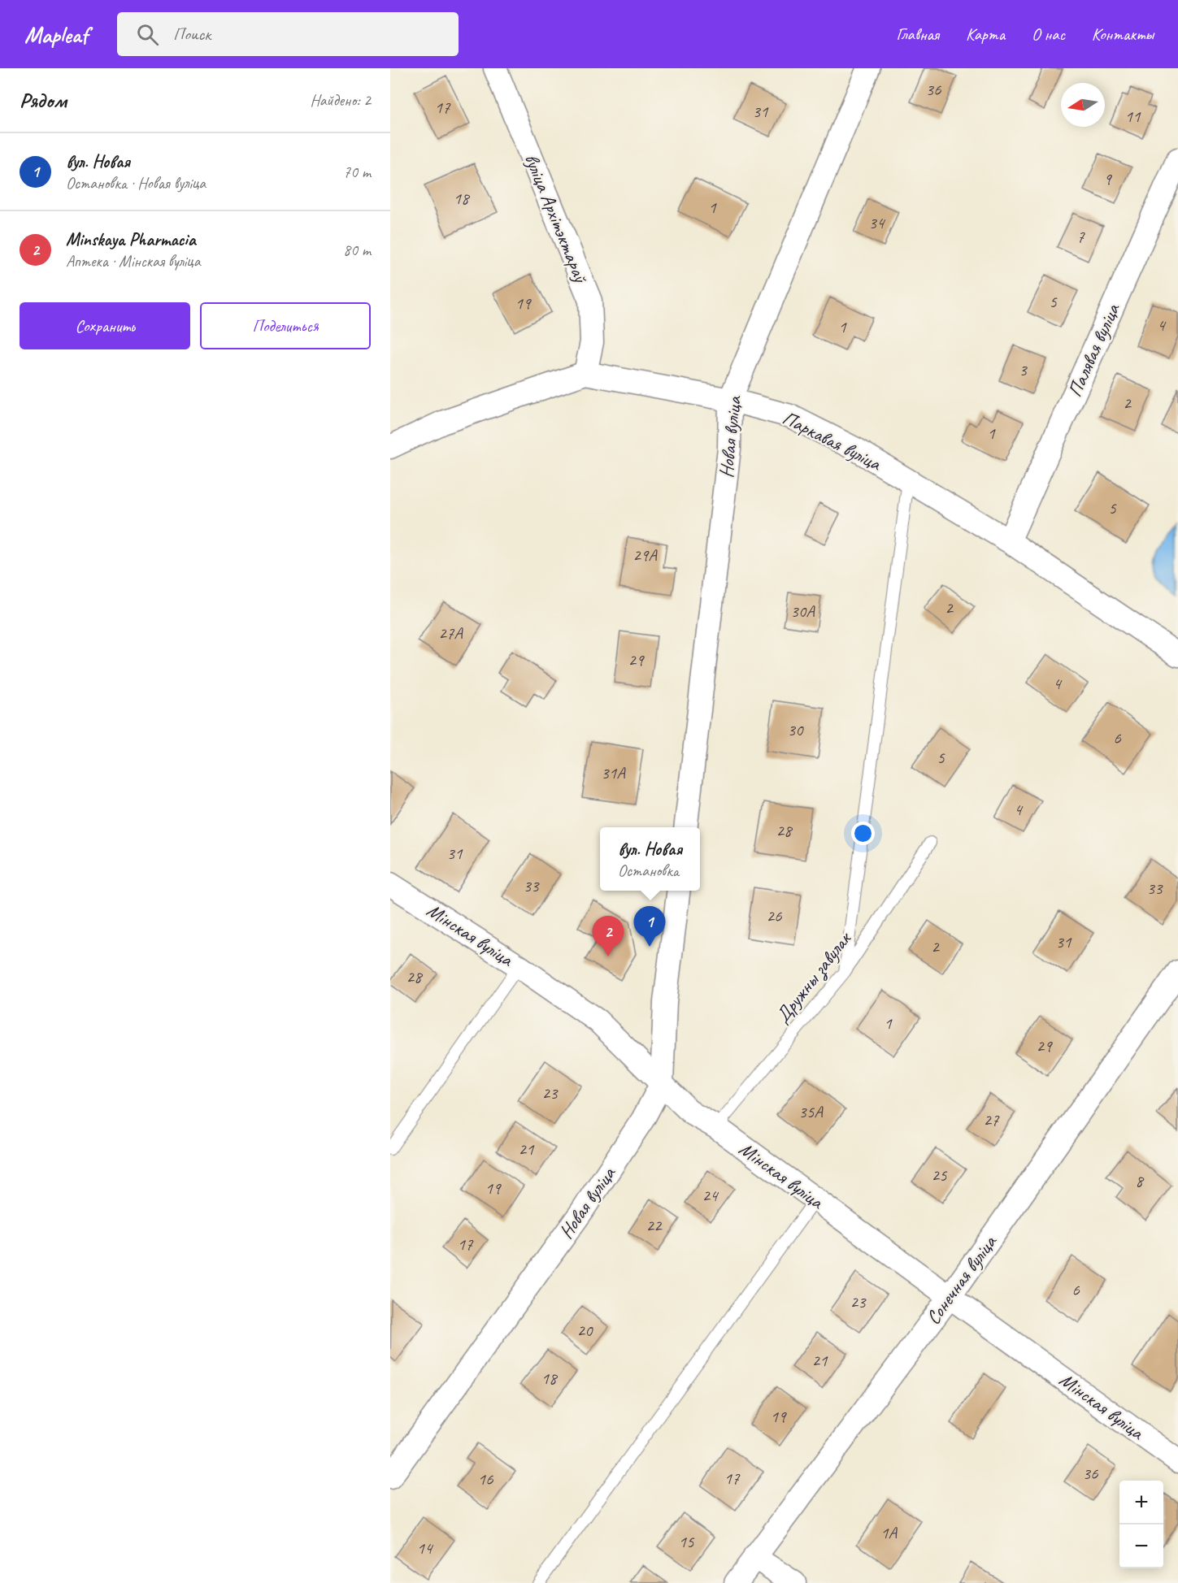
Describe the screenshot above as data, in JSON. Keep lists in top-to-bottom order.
{
  "streets": {
    "street": [
      "вуліца Архітэктараў",
      "Палявая вуліца",
      "Новая вуліца",
      "Паркавая вуліца",
      "Мінская вуліца",
      "Сонечная вуліца"
    ],
    "lane": ["Дружны завулак"]
  },
  "crossings": [
    ["вуліца Архітэктараў", "Паркавая вуліца"],
    ["Палявая вуліца", "Паркавая вуліца"],
    ["Новая вуліца", "Паркавая вуліца"],
    ["Новая вуліца", "Мінская вуліца"],
    ["Мінская вуліца", "Дружны завулак"],
    ["Мінская вуліца", "Сонечная вуліца"]
  ],
  "house_numbers": [
    "36",
    "17",
    "31",
    "11",
    "9",
    "18",
    "1",
    "34",
    "7",
    "5",
    "19",
    "4",
    "1",
    "3",
    "2",
    "1",
    "5",
    "29А",
    "2",
    "30А",
    "27А",
    "29",
    "4",
    "30",
    "6",
    "5",
    "31А",
    "4",
    "28",
    "31",
    "33",
    "33",
    "26",
    "31",
    "2",
    "28",
    "1",
    "29",
    "23",
    "35А",
    "27",
    "21",
    "25",
    "8",
    "19",
    "24",
    "22",
    "17",
    "6",
    "23",
    "20",
    "21",
    "18",
    "19",
    "36",
    "17",
    "16",
    "1А",
    "15",
    "14"
  ],
  "north": "left",
  "page": {
    "header": "Mapleaf",
    "search": "Поиск",
    "nav": [
      "Главная",
      "Карта",
      "О нас",
      "Контакты"
    ],
    "heading": ["Рядом", "Найдено: 2"],
    "list": [
      {
        "mark": "1",
        "name": "вул. Новая",
        "note": "Остановка · Новая вуліца",
        "value": "70 m"
      },
      {
        "mark": "2",
        "name": "Minskaya Pharmacia",
        "note": "Аптека · Мінская вуліца",
        "value": "80 m"
      }
    ],
    "buttons": ["Сохранить", "Поделиться"],
    "popup": ["вул. Новая", "Остановка"],
    "pins": ["1", "2"],
    "map_buttons": ["+", "−"]
  }
}
